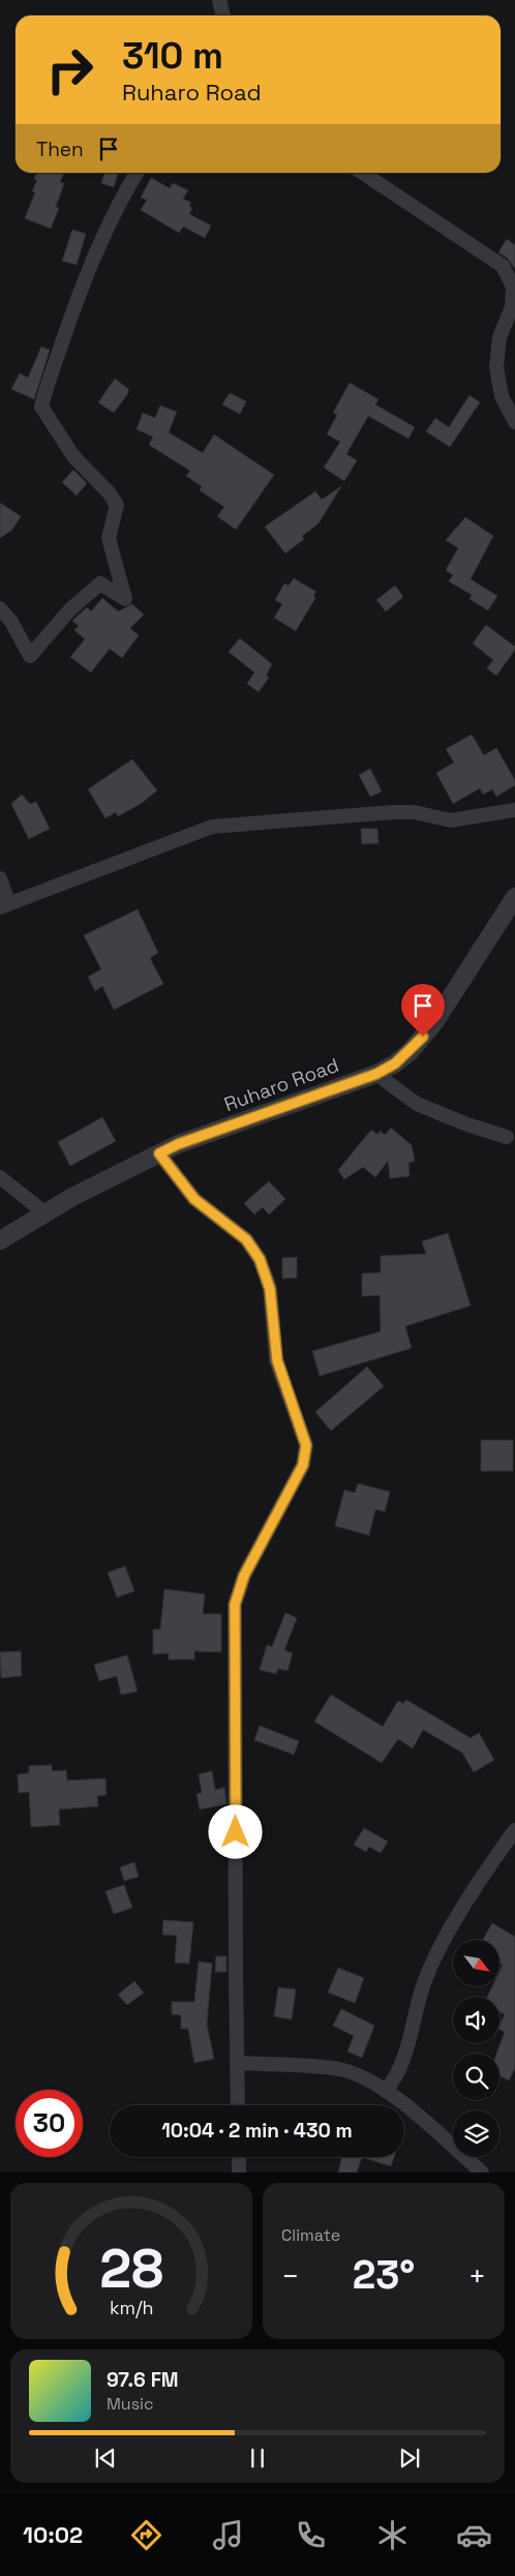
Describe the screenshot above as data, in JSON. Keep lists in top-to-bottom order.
{
  "streets": {
    "street": ["Ruharo Road"]
  },
  "north": "bottom right",
  "page": {
    "turn": ["310 m", "Ruharo Road"],
    "then": "Then",
    "limit": "30",
    "trip": "10:04 · 2 min · 430 m",
    "tile": "Climate",
    "heat": ["−", "23°", "+"],
    "song": ["97.6 FM", "Music"],
    "tabs": "10:02",
    "gauge": ["28", "km/h"]
  }
}
